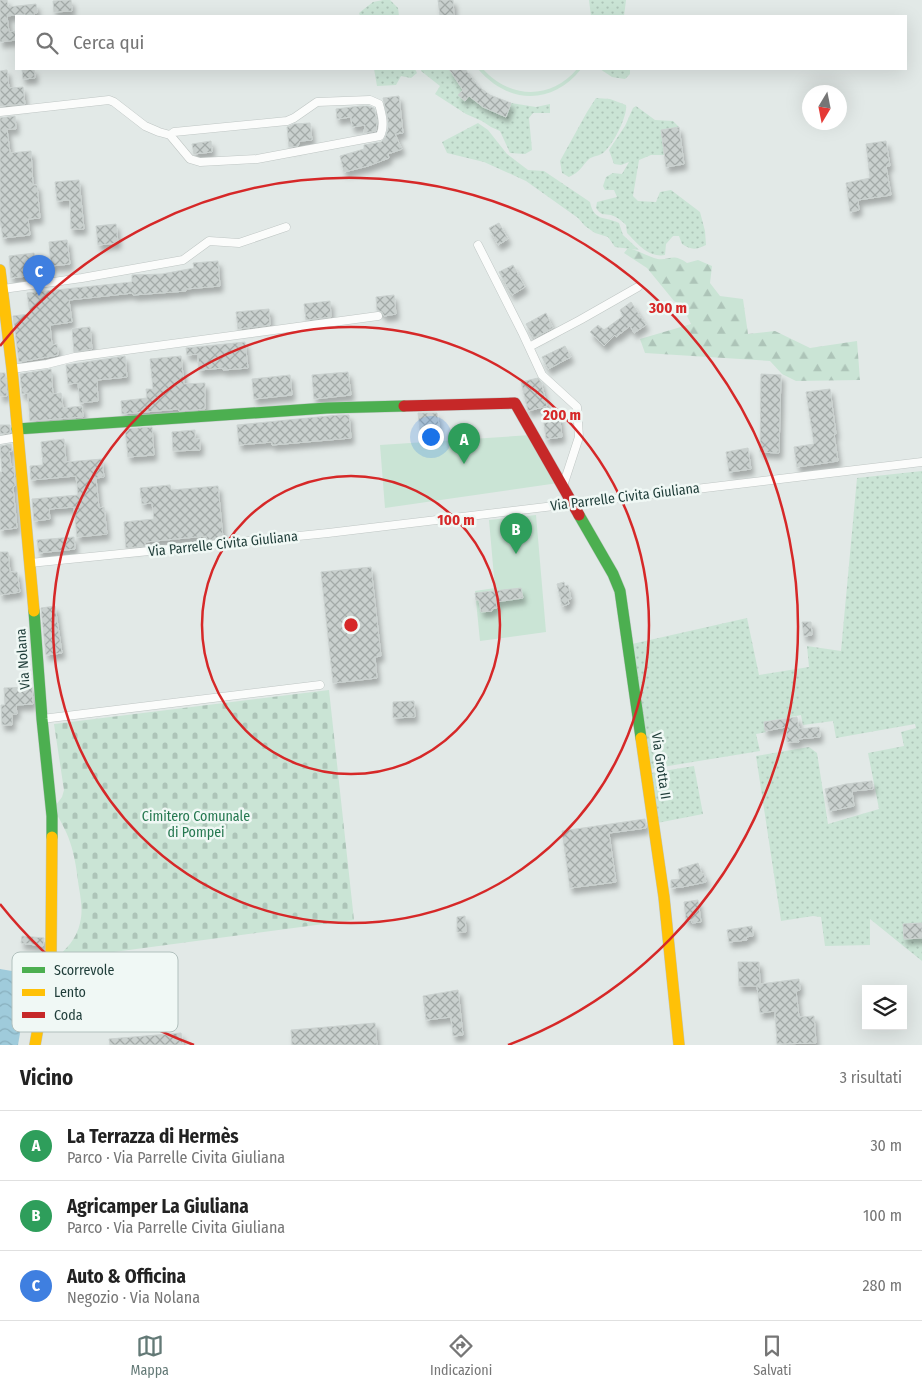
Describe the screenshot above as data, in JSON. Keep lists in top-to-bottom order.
{
  "streets": {
    "street": ["Via Parrelle Civita Giuliana", "Via Nolana", "Via Grotta II"]
  },
  "crossings": [
    ["Via Parrelle Civita Giuliana", "Via Nolana"],
    ["Via Parrelle Civita Giuliana", "Via Grotta II"],
    ["Via Nolana", "Via Grotta II"]
  ],
  "parks": ["Cimitero Comunale di Pompei"],
  "legend": ["Scorrevole", "Lento", "Coda"],
  "north": "bottom",
  "page": {
    "search": "Cerca qui",
    "pins": ["C", "A", "B"],
    "heading": ["Vicino", "3 risultati"],
    "list": [
      {
        "mark": "A",
        "name": "La Terrazza di Hermès",
        "note": "Parco · Via Parrelle Civita Giuliana",
        "value": "30 m"
      },
      {
        "mark": "B",
        "name": "Agricamper La Giuliana",
        "note": "Parco · Via Parrelle Civita Giuliana",
        "value": "100 m"
      },
      {
        "mark": "C",
        "name": "Auto & Officina",
        "note": "Negozio · Via Nolana",
        "value": "280 m"
      }
    ],
    "nav": ["Mappa", "Indicazioni", "Salvati"]
  },
  "rings": ["300 m", "200 m", "100 m"]
}
